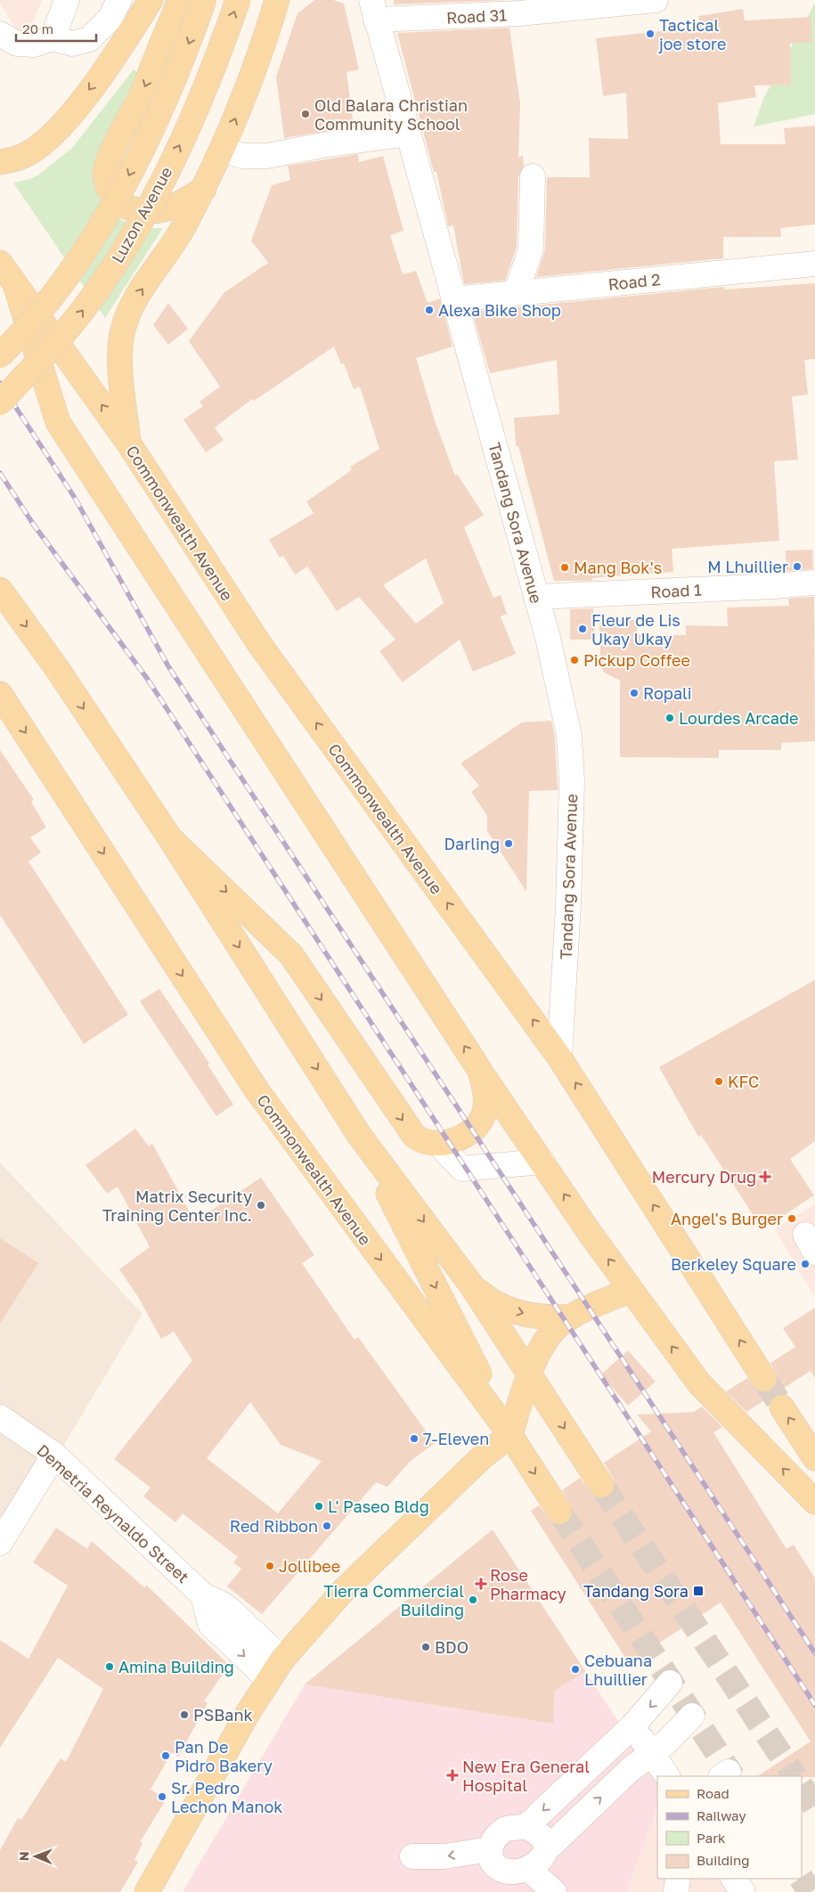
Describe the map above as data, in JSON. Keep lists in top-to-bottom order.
{
  "streets": {
    "main road": ["Luzon Avenue", "Commonwealth Avenue"],
    "street": [
      "Road 31",
      "Road 2",
      "Tandang Sora Avenue",
      "Road 1",
      "Demetria Reynaldo Street"
    ]
  },
  "crossings": [
    ["Road 31", "Tandang Sora Avenue"],
    ["Road 2", "Tandang Sora Avenue"],
    ["Commonwealth Avenue", "Tandang Sora Avenue"],
    ["Tandang Sora Avenue", "Road 1"]
  ],
  "places": {
    "other": [
      "Tactical joe store",
      "Old Balara Christian Community School",
      "Alexa Bike Shop",
      "M Lhuillier",
      "Mang Bok's",
      "Fleur de Lis Ukay Ukay",
      "Pickup Coffee",
      "Ropali",
      "Lourdes Arcade",
      "Darling",
      "KFC",
      "Matrix Security Training Center Inc.",
      "Angel's Burger",
      "Berkeley Square",
      "7-Eleven",
      "L' Paseo Bldg",
      "Red Ribbon",
      "Jollibee",
      "Tierra Commercial Building",
      "BDO",
      "Amina Building",
      "Cebuana Lhuillier",
      "PSBank",
      "Pan De Pidro Bakery",
      "Sr. Pedro Lechon Manok"
    ],
    "health": ["Mercury Drug", "Rose Pharmacy", "New Era General Hospital"],
    "transit": ["Tandang Sora"]
  },
  "legend": [
    "Road",
    "Railway",
    "Park",
    "Building"
  ],
  "scale_bar": "20 m",
  "north": "left"
}
